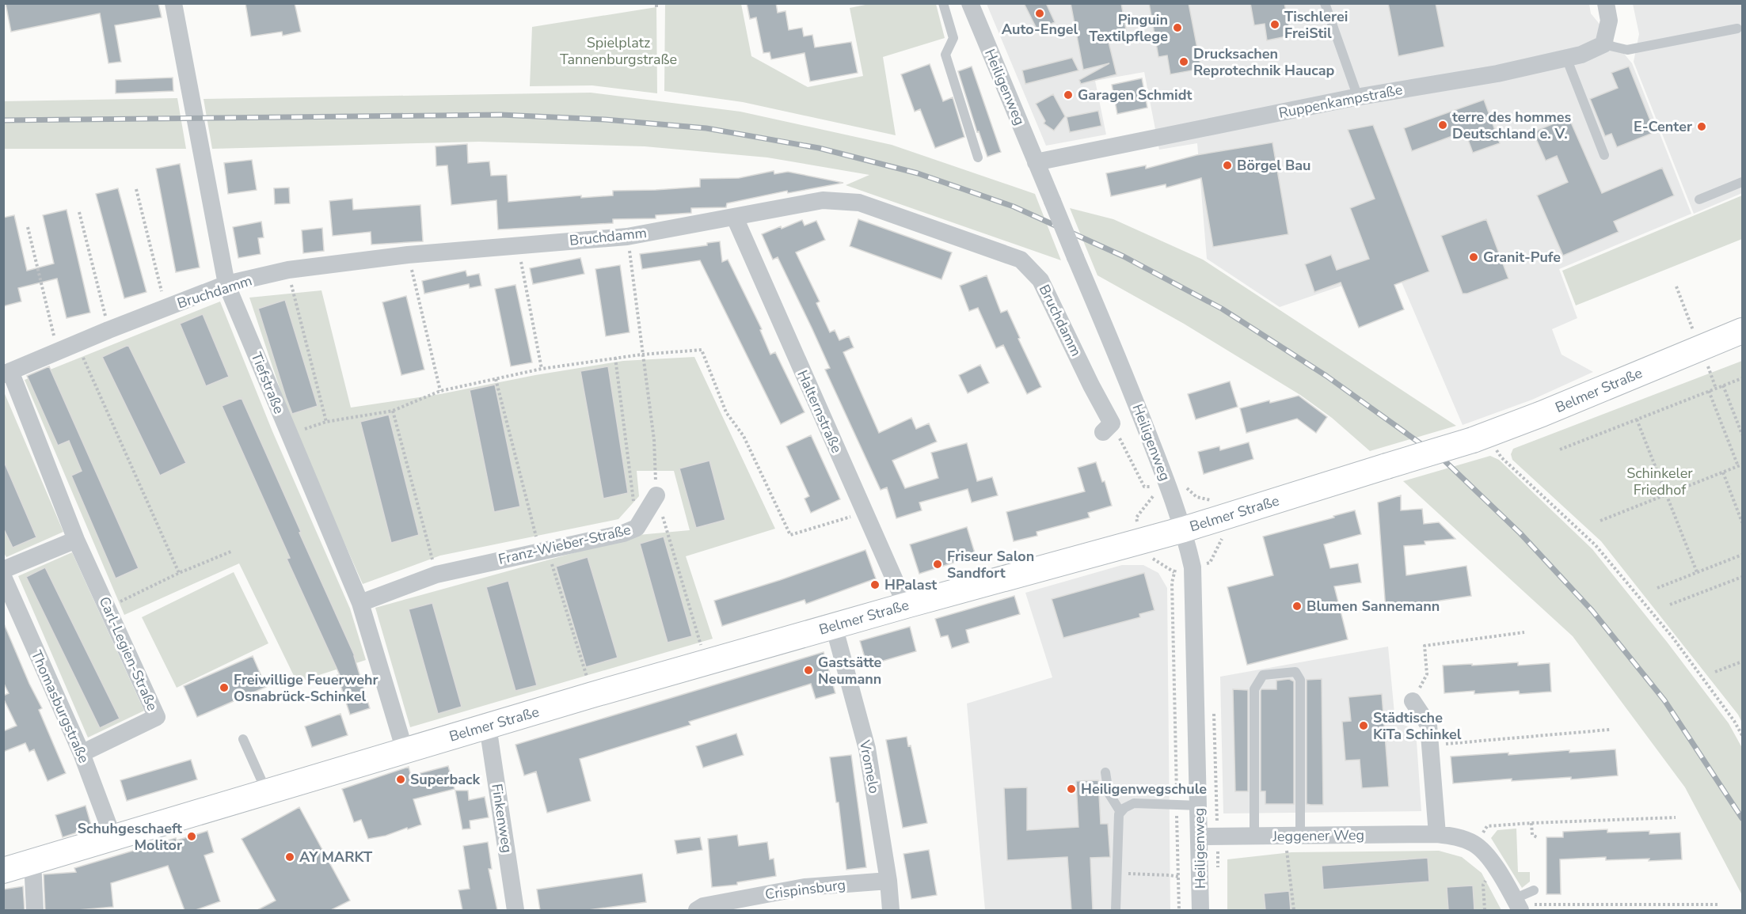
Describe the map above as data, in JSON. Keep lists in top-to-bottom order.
{
  "streets": {
    "street": [
      "Heiligenweg",
      "Ruppenkampstraße",
      "Bruchdamm",
      "Tiefstraße",
      "Belmer Straße",
      "Halternstraße",
      "Franz-Wieber-Straße",
      "Carl-Legien-Straße",
      "Thomasburgstraße",
      "Vromelo",
      "Finkenweg",
      "Jeggener Weg",
      "Crispinsburg"
    ]
  },
  "crossings": [
    ["Heiligenweg", "Ruppenkampstraße"],
    ["Heiligenweg", "Belmer Straße"],
    ["Heiligenweg", "Jeggener Weg"],
    ["Bruchdamm", "Tiefstraße"],
    ["Bruchdamm", "Halternstraße"],
    ["Bruchdamm", "Carl-Legien-Straße"],
    ["Tiefstraße", "Belmer Straße"],
    ["Tiefstraße", "Franz-Wieber-Straße"],
    ["Belmer Straße", "Halternstraße"],
    ["Belmer Straße", "Thomasburgstraße"],
    ["Belmer Straße", "Vromelo"],
    ["Belmer Straße", "Finkenweg"],
    ["Carl-Legien-Straße", "Thomasburgstraße"],
    ["Vromelo", "Crispinsburg"]
  ],
  "parks": ["Spielplatz Tannenburgstraße", "Schinkeler Friedhof"],
  "places": [
    "Auto-Engel",
    "Tischlerei FreiStil",
    "Pinguin Textilpflege",
    "Drucksachen Reprotechnik Haucap",
    "Garagen Schmidt",
    "terre des hommes Deutschland e. V.",
    "E-Center",
    "Börgel Bau",
    "Granit-Pufe",
    "Friseur Salon Sandfort",
    "HPalast",
    "Blumen Sannemann",
    "Gastsätte Neumann",
    "Freiwillige Feuerwehr Osnabrück-Schinkel",
    "Städtische KiTa Schinkel",
    "Superback",
    "Heiligenwegschule",
    "Schuhgeschaeft Molitor",
    "AY MARKT"
  ]
}
